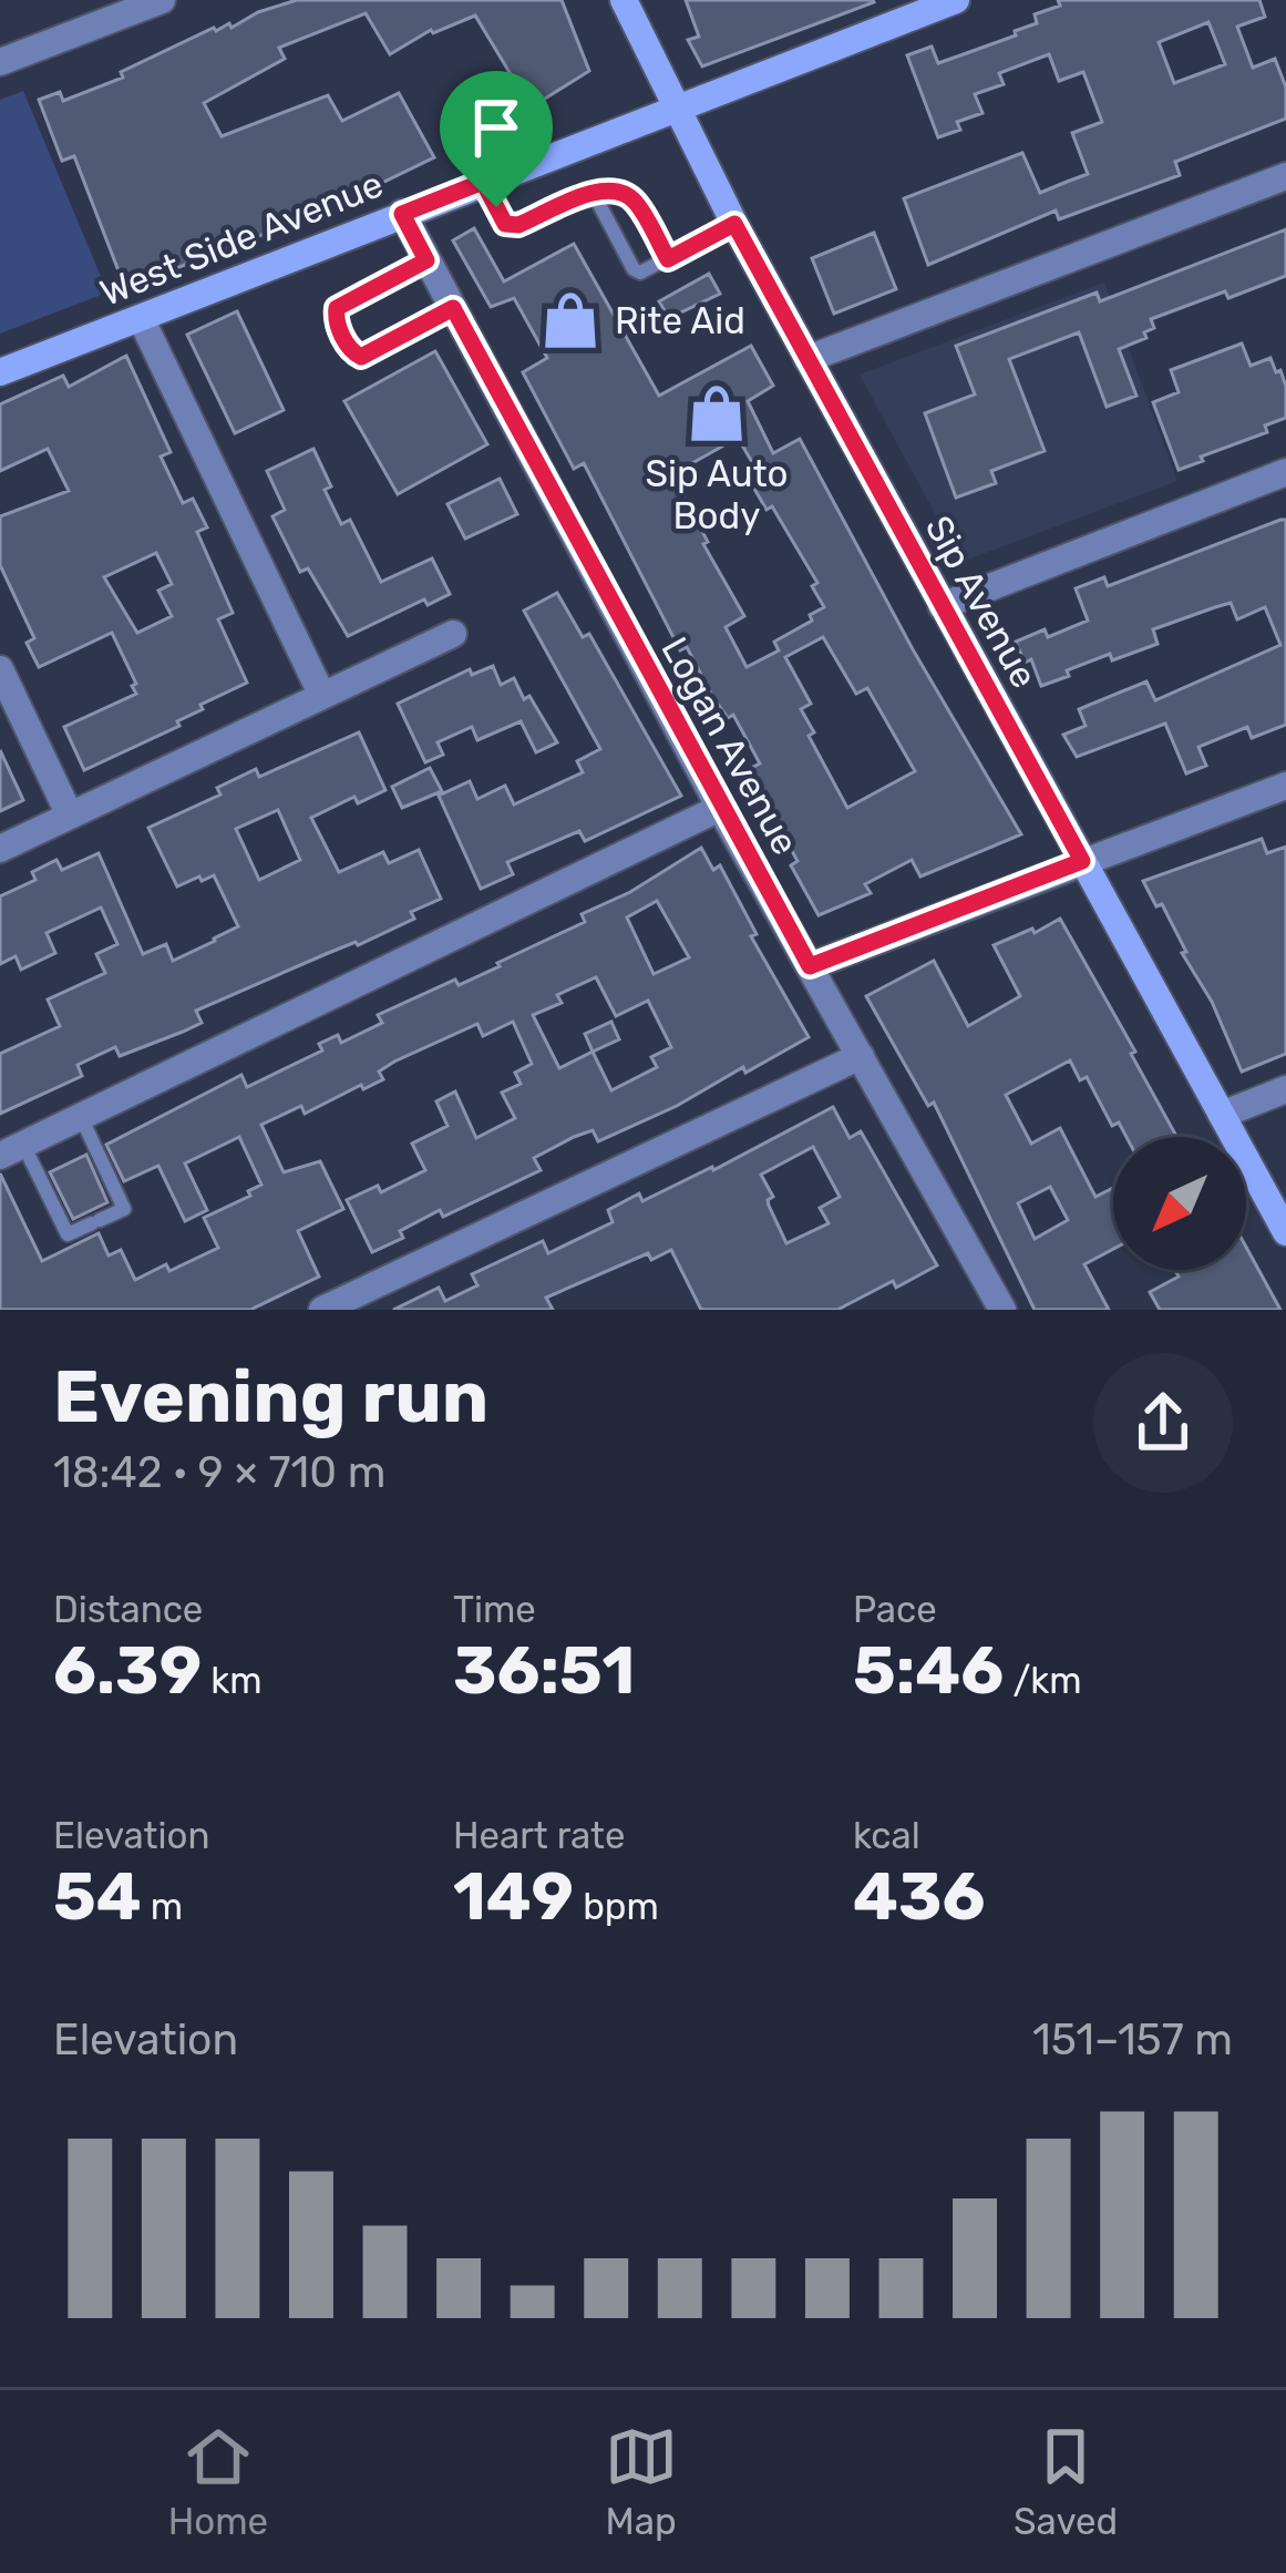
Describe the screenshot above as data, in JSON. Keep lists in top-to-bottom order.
{
  "streets": {
    "street": ["West Side Avenue", "Sip Avenue", "Logan Avenue"]
  },
  "crossings": [
    ["West Side Avenue", "Sip Avenue"],
    ["West Side Avenue", "Logan Avenue"]
  ],
  "places": {
    "shop": ["Rite Aid", "Sip Auto Body"]
  },
  "north": "bottom left",
  "page": {
    "heading": ["Evening run", "18:42 · 9 × 710 m"],
    "stats": [
      ["Distance", "6.39 km"],
      ["Time", "36:51"],
      ["Pace", "5:46 /km"],
      ["Elevation", "54 m"],
      ["Heart rate", "149 bpm"],
      ["kcal", "436"]
    ],
    "chart": ["Elevation", "151–157 m"],
    "tabs": ["Home", "Map", "Saved"]
  }
}
